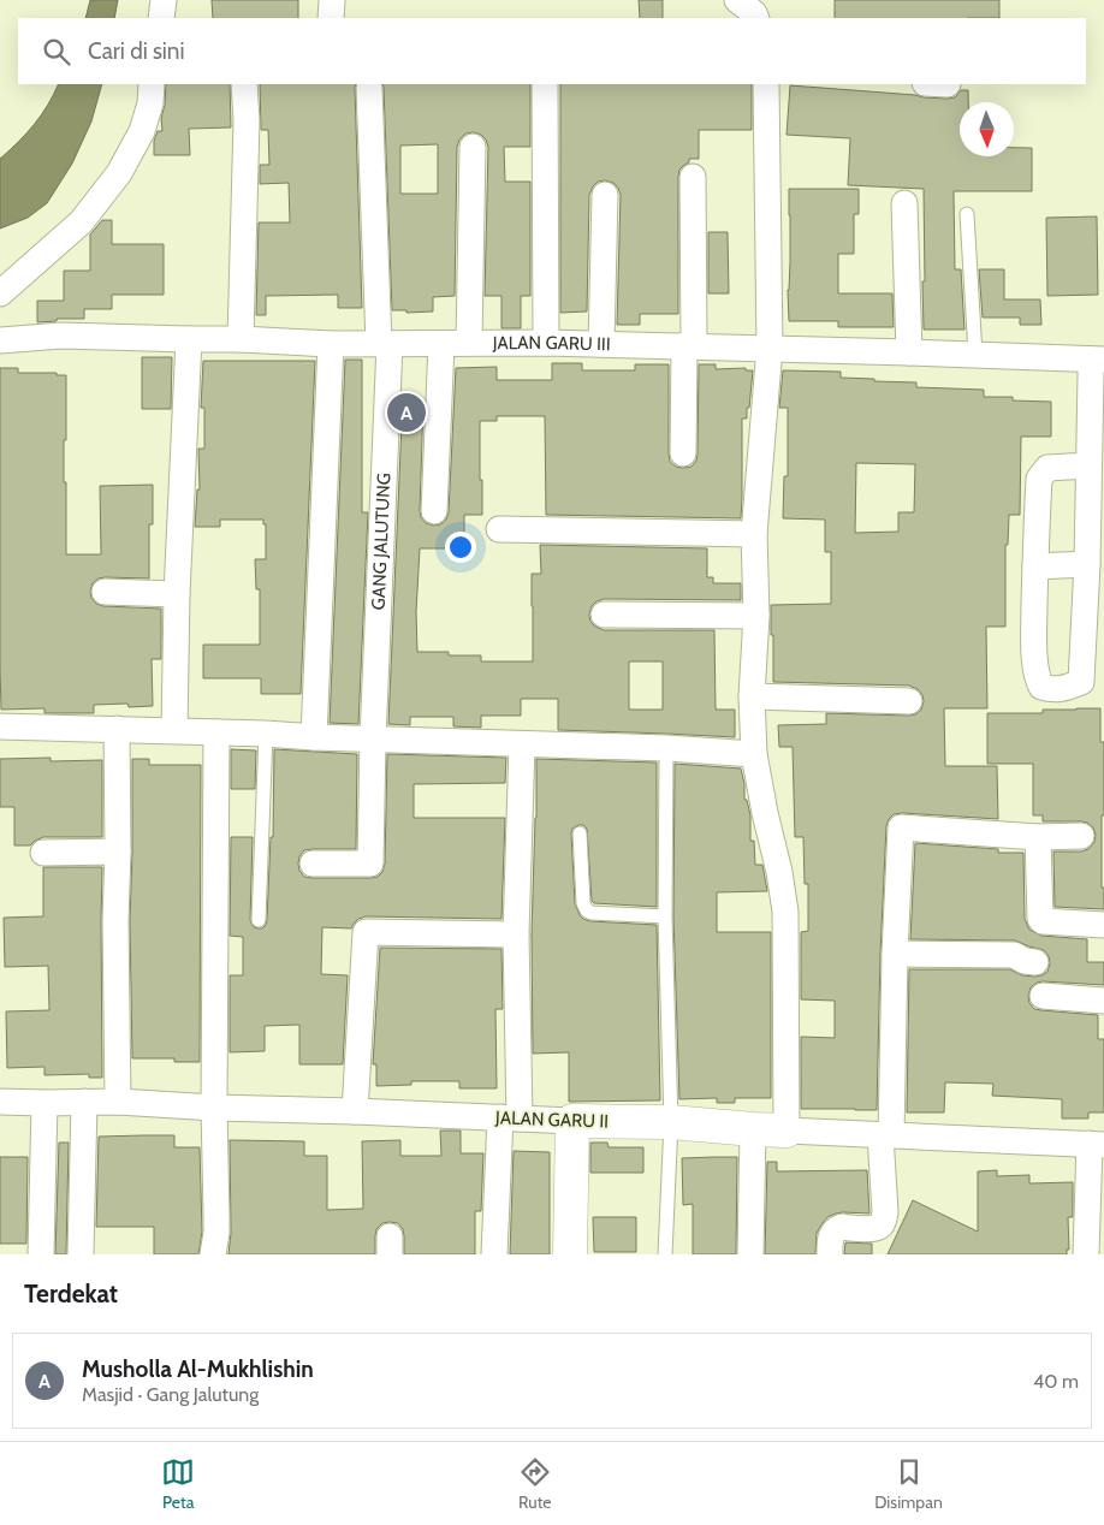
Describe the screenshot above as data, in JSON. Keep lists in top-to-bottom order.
{
  "streets": {
    "street": ["JALAN GARU III", "GANG JALUTUNG", "JALAN GARU II"]
  },
  "crossings": [
    ["JALAN GARU III", "GANG JALUTUNG"]
  ],
  "north": "bottom",
  "page": {
    "search": "Cari di sini",
    "pins": "A",
    "heading": "Terdekat",
    "list": [
      {
        "mark": "A",
        "name": "Musholla Al-Mukhlishin",
        "note": "Masjid · Gang Jalutung",
        "value": "40 m"
      }
    ],
    "nav": ["Peta", "Rute", "Disimpan"]
  }
}
